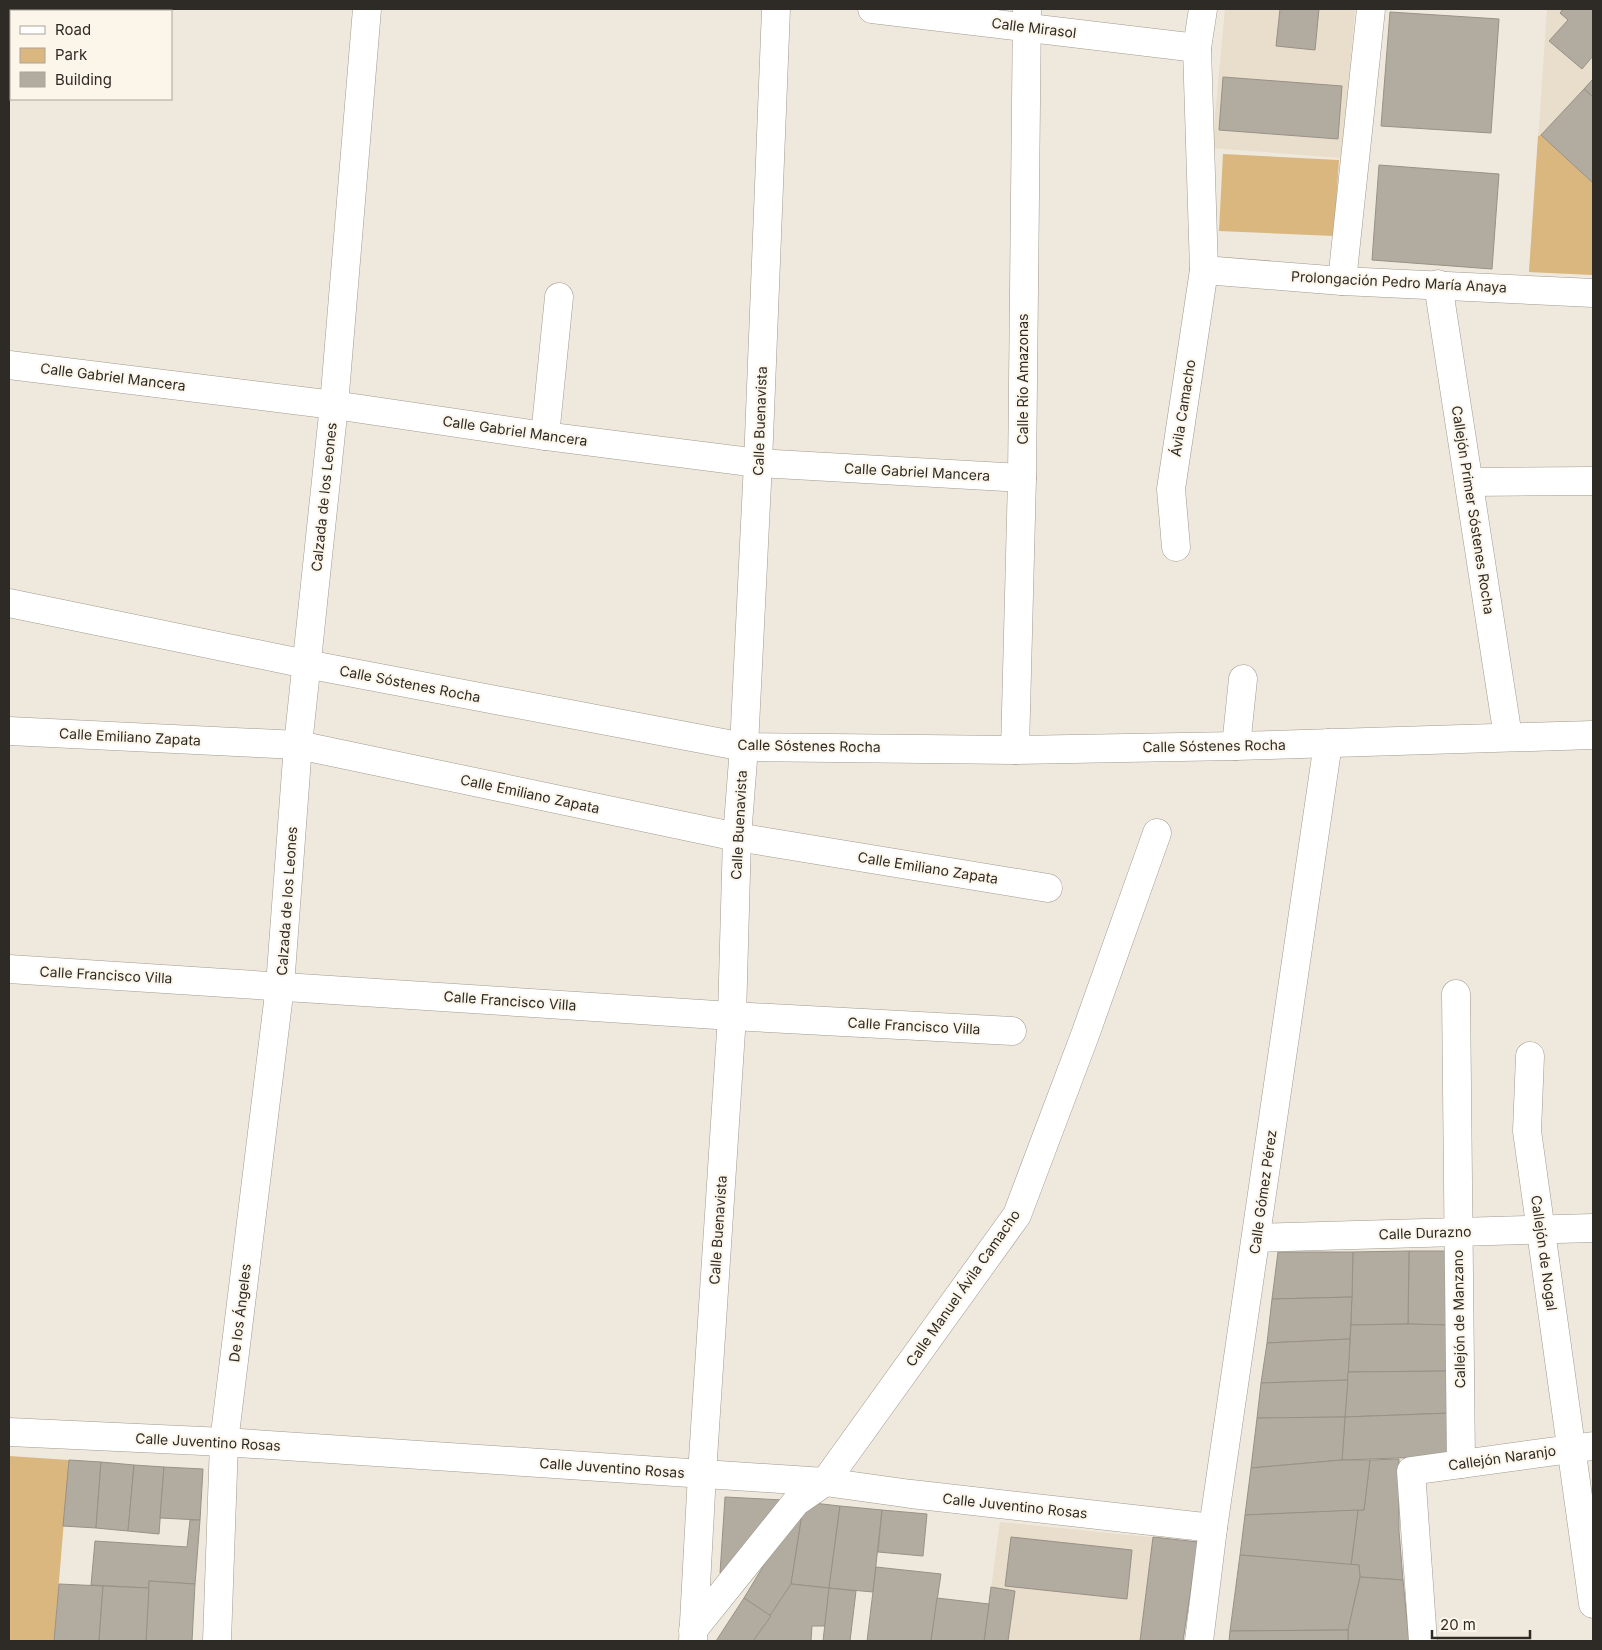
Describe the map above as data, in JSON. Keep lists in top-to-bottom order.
{
  "streets": {
    "street": [
      "Calle Mirasol",
      "Prolongación Pedro María Anaya",
      "Calle Gabriel Mancera",
      "Calle Río Amazonas",
      "Ávila Camacho",
      "Calle Buenavista",
      "Calzada de los Leones",
      "Callejón Primer Sóstenes Rocha",
      "Calle Sóstenes Rocha",
      "Calle Emiliano Zapata",
      "Calle Francisco Villa",
      "Calle Gómez Pérez",
      "Calle Durazno",
      "Callejón de Nogal",
      "Calle Manuel Ávila Camacho",
      "De los Ángeles",
      "Callejón de Manzano",
      "Calle Juventino Rosas",
      "Callejón Naranjo"
    ]
  },
  "crossings": [
    ["Calle Mirasol", "Calle Río Amazonas"],
    ["Calle Mirasol", "Ávila Camacho"],
    ["Prolongación Pedro María Anaya", "Ávila Camacho"],
    ["Prolongación Pedro María Anaya", "Callejón Primer Sóstenes Rocha"],
    ["Calle Gabriel Mancera", "Calle Río Amazonas"],
    ["Calle Gabriel Mancera", "Calle Buenavista"],
    ["Calle Gabriel Mancera", "Calzada de los Leones"],
    ["Calle Río Amazonas", "Calle Sóstenes Rocha"],
    ["Calle Buenavista", "Calle Sóstenes Rocha"],
    ["Calle Buenavista", "Calle Emiliano Zapata"],
    ["Calle Buenavista", "Calle Francisco Villa"],
    ["Calle Buenavista", "Calle Manuel Ávila Camacho"],
    ["Calle Buenavista", "Calle Juventino Rosas"],
    ["Calzada de los Leones", "Calle Sóstenes Rocha"],
    ["Calzada de los Leones", "Calle Emiliano Zapata"],
    ["Calzada de los Leones", "Calle Francisco Villa"],
    ["Calzada de los Leones", "De los Ángeles"],
    ["Callejón Primer Sóstenes Rocha", "Calle Sóstenes Rocha"],
    ["Calle Sóstenes Rocha", "Calle Gómez Pérez"],
    ["Calle Francisco Villa", "De los Ángeles"],
    ["Calle Gómez Pérez", "Calle Durazno"],
    ["Calle Gómez Pérez", "Calle Juventino Rosas"],
    ["Calle Durazno", "Callejón de Nogal"],
    ["Calle Durazno", "Callejón de Manzano"],
    ["Callejón de Nogal", "Callejón Naranjo"],
    ["Calle Manuel Ávila Camacho", "Calle Juventino Rosas"],
    ["De los Ángeles", "Calle Juventino Rosas"],
    ["Callejón de Manzano", "Callejón Naranjo"]
  ],
  "legend": ["Road", "Park", "Building"],
  "scale_bar": "20 m"
}
